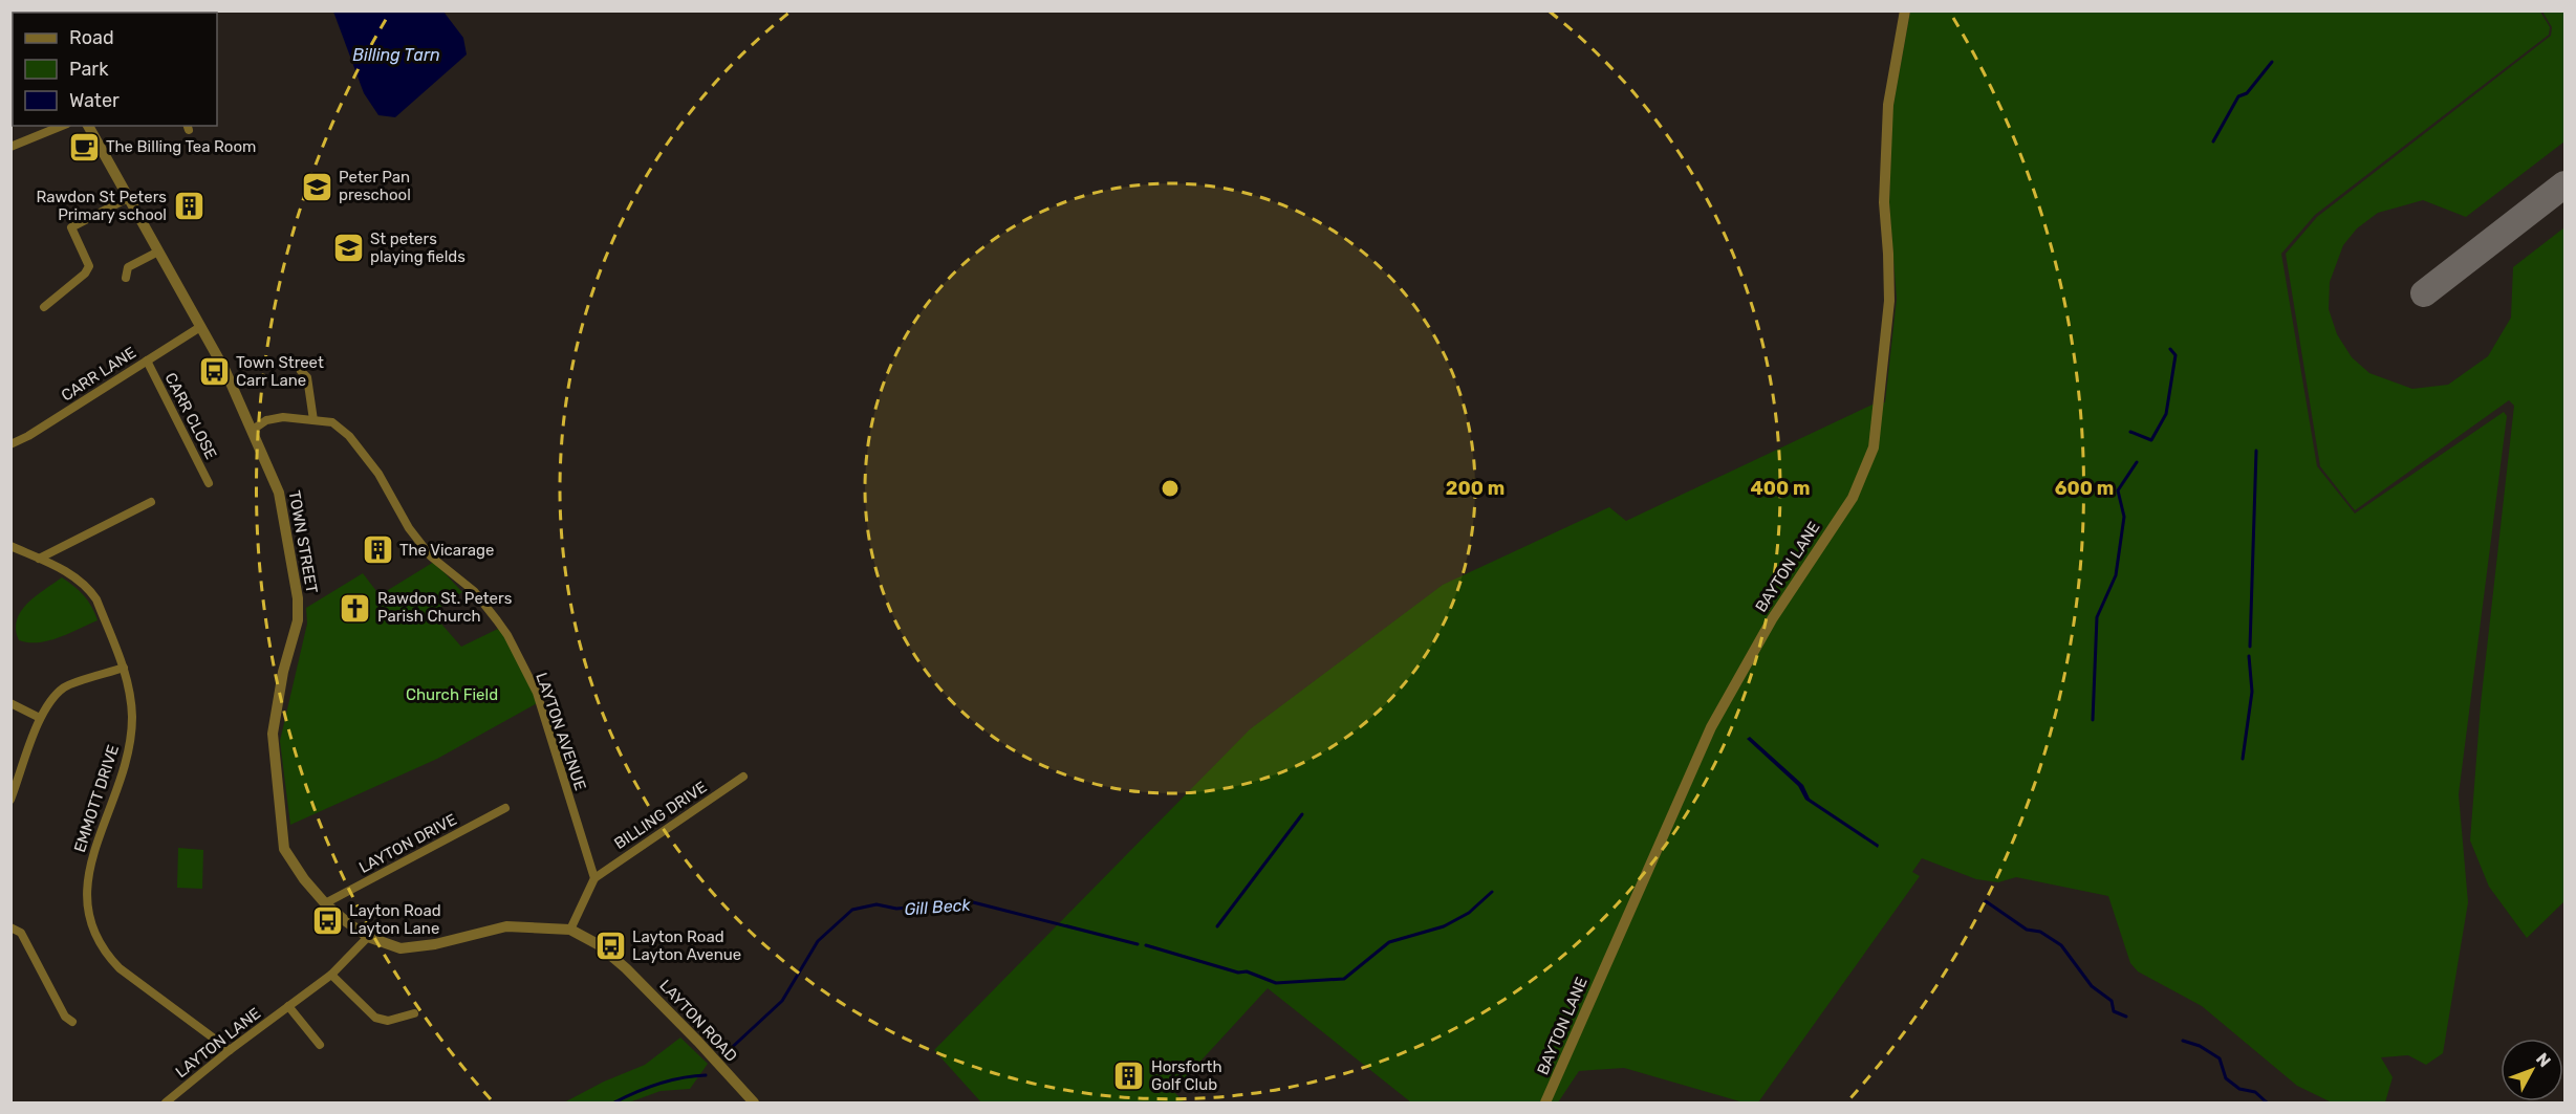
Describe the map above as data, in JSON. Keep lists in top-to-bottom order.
{
  "streets": {
    "street": [
      "CARR LANE",
      "CARR CLOSE",
      "TOWN STREET",
      "BAYTON LANE",
      "LAYTON AVENUE",
      "EMMOTT DRIVE",
      "BILLING DRIVE",
      "LAYTON DRIVE",
      "LAYTON ROAD",
      "LAYTON LANE"
    ]
  },
  "crossings": [
    ["CARR LANE", "CARR CLOSE"],
    ["CARR LANE", "TOWN STREET"],
    ["TOWN STREET", "LAYTON AVENUE"],
    ["TOWN STREET", "LAYTON DRIVE"],
    ["TOWN STREET", "LAYTON ROAD"],
    ["TOWN STREET", "LAYTON LANE"],
    ["LAYTON AVENUE", "BILLING DRIVE"],
    ["EMMOTT DRIVE", "LAYTON LANE"],
    ["LAYTON ROAD", "LAYTON LANE"]
  ],
  "water": ["Billing Tarn", "Gill Beck"],
  "parks": ["Church Field"],
  "places": {
    "cafe": ["The Billing Tea Room"],
    "school or university": ["Peter Pan preschool", "St peters playing fields"],
    "building": ["Rawdon St Peters Primary school", "The Vicarage", "Horsforth Golf Club"],
    "bus stop": ["Town Street Carr Lane", "Layton Road Layton Lane", "Layton Road Layton Avenue"],
    "church": ["Rawdon St. Peters Parish Church"]
  },
  "legend": ["Road", "Park", "Water"],
  "north": "top right",
  "rings": ["200 m", "400 m", "600 m"]
}
